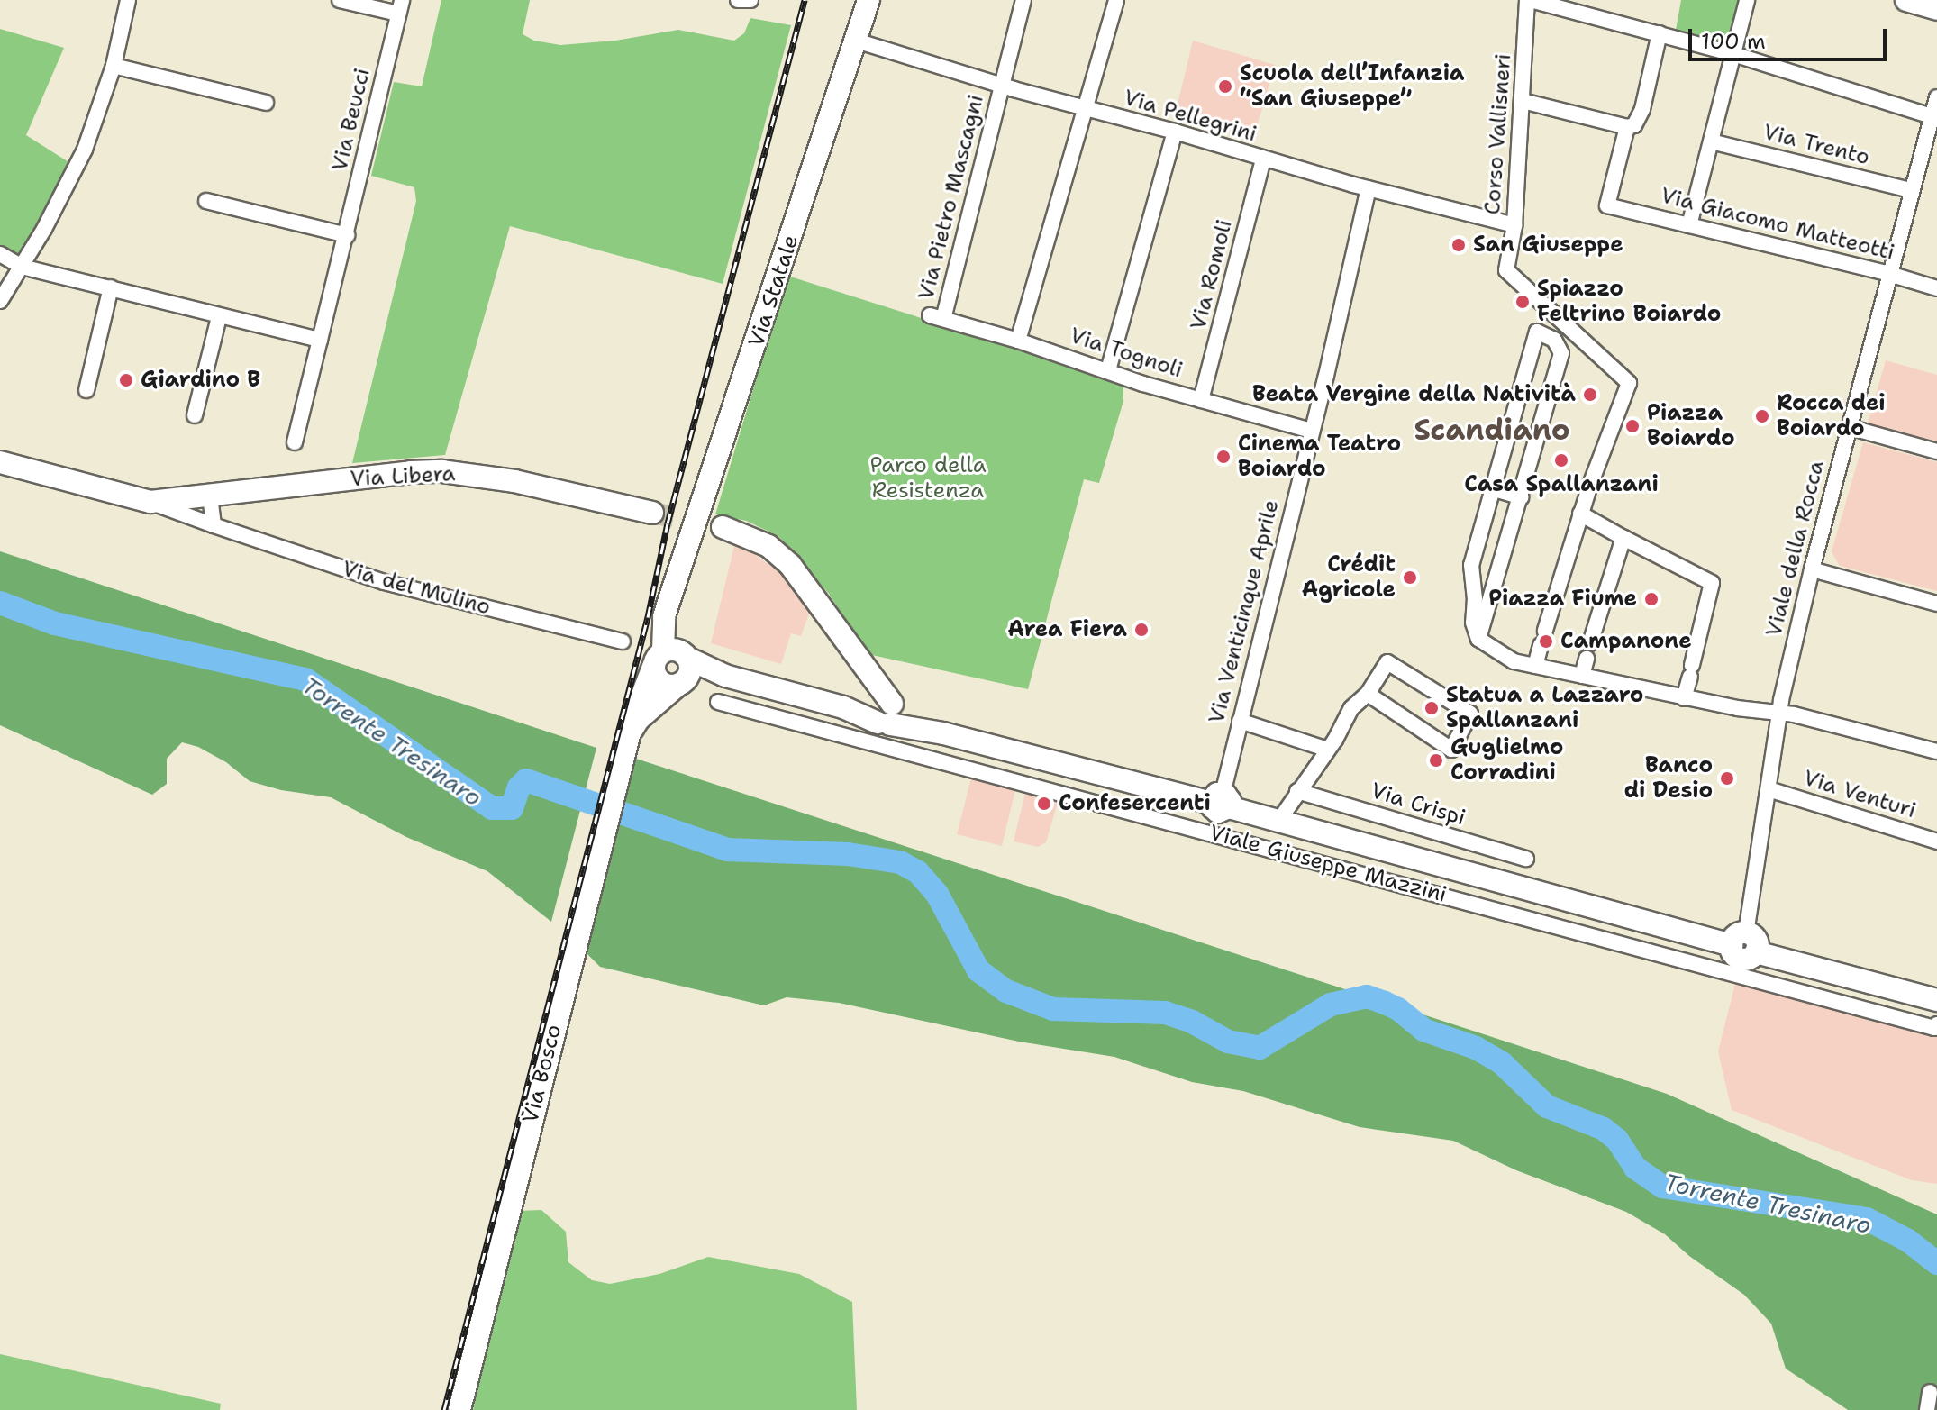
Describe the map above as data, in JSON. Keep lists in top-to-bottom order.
{
  "streets": {
    "street": [
      "Via Pellegrini",
      "Via Beucci",
      "Corso Vallisneri",
      "Via Trento",
      "Via Pietro Mascagni",
      "Via Giacomo Matteotti",
      "Via Romoli",
      "Via Statale",
      "Via Tognoli",
      "Via Libera",
      "Viale della Rocca",
      "Via del Mulino",
      "Via Venticinque Aprile",
      "Via Venturi",
      "Via Crispi",
      "Viale Giuseppe Mazzini",
      "Via Bosco"
    ]
  },
  "crossings": [
    ["Via Pellegrini", "Corso Vallisneri"],
    ["Via Pellegrini", "Via Pietro Mascagni"],
    ["Via Pellegrini", "Via Romoli"],
    ["Via Pellegrini", "Via Statale"],
    ["Via Pellegrini", "Via Venticinque Aprile"],
    ["Via Trento", "Viale della Rocca"],
    ["Via Pietro Mascagni", "Via Tognoli"],
    ["Via Giacomo Matteotti", "Viale della Rocca"],
    ["Via Romoli", "Via Tognoli"],
    ["Via Statale", "Viale Giuseppe Mazzini"],
    ["Via Statale", "Via Bosco"],
    ["Via Tognoli", "Via Venticinque Aprile"],
    ["Via Libera", "Via del Mulino"],
    ["Viale della Rocca", "Via Venturi"],
    ["Viale della Rocca", "Viale Giuseppe Mazzini"],
    ["Via Venticinque Aprile", "Viale Giuseppe Mazzini"]
  ],
  "districts": ["Scandiano"],
  "water": ["Torrente Tresinaro"],
  "parks": ["Parco della Resistenza"],
  "places": [
    "Scuola dell’Infanzia “San Giuseppe”",
    "San Giuseppe",
    "Spiazzo Feltrino Boiardo",
    "Giardino B",
    "Beata Vergine della Natività",
    "Rocca dei Boiardo",
    "Piazza Boiardo",
    "Cinema Teatro Boiardo",
    "Casa Spallanzani",
    "Crédit Agricole",
    "Piazza Fiume",
    "Area Fiera",
    "Campanone",
    "Statua a Lazzaro Spallanzani",
    "Guglielmo Corradini",
    "Banco di Desio",
    "Confesercenti"
  ],
  "scale_bar": "100 m"
}
